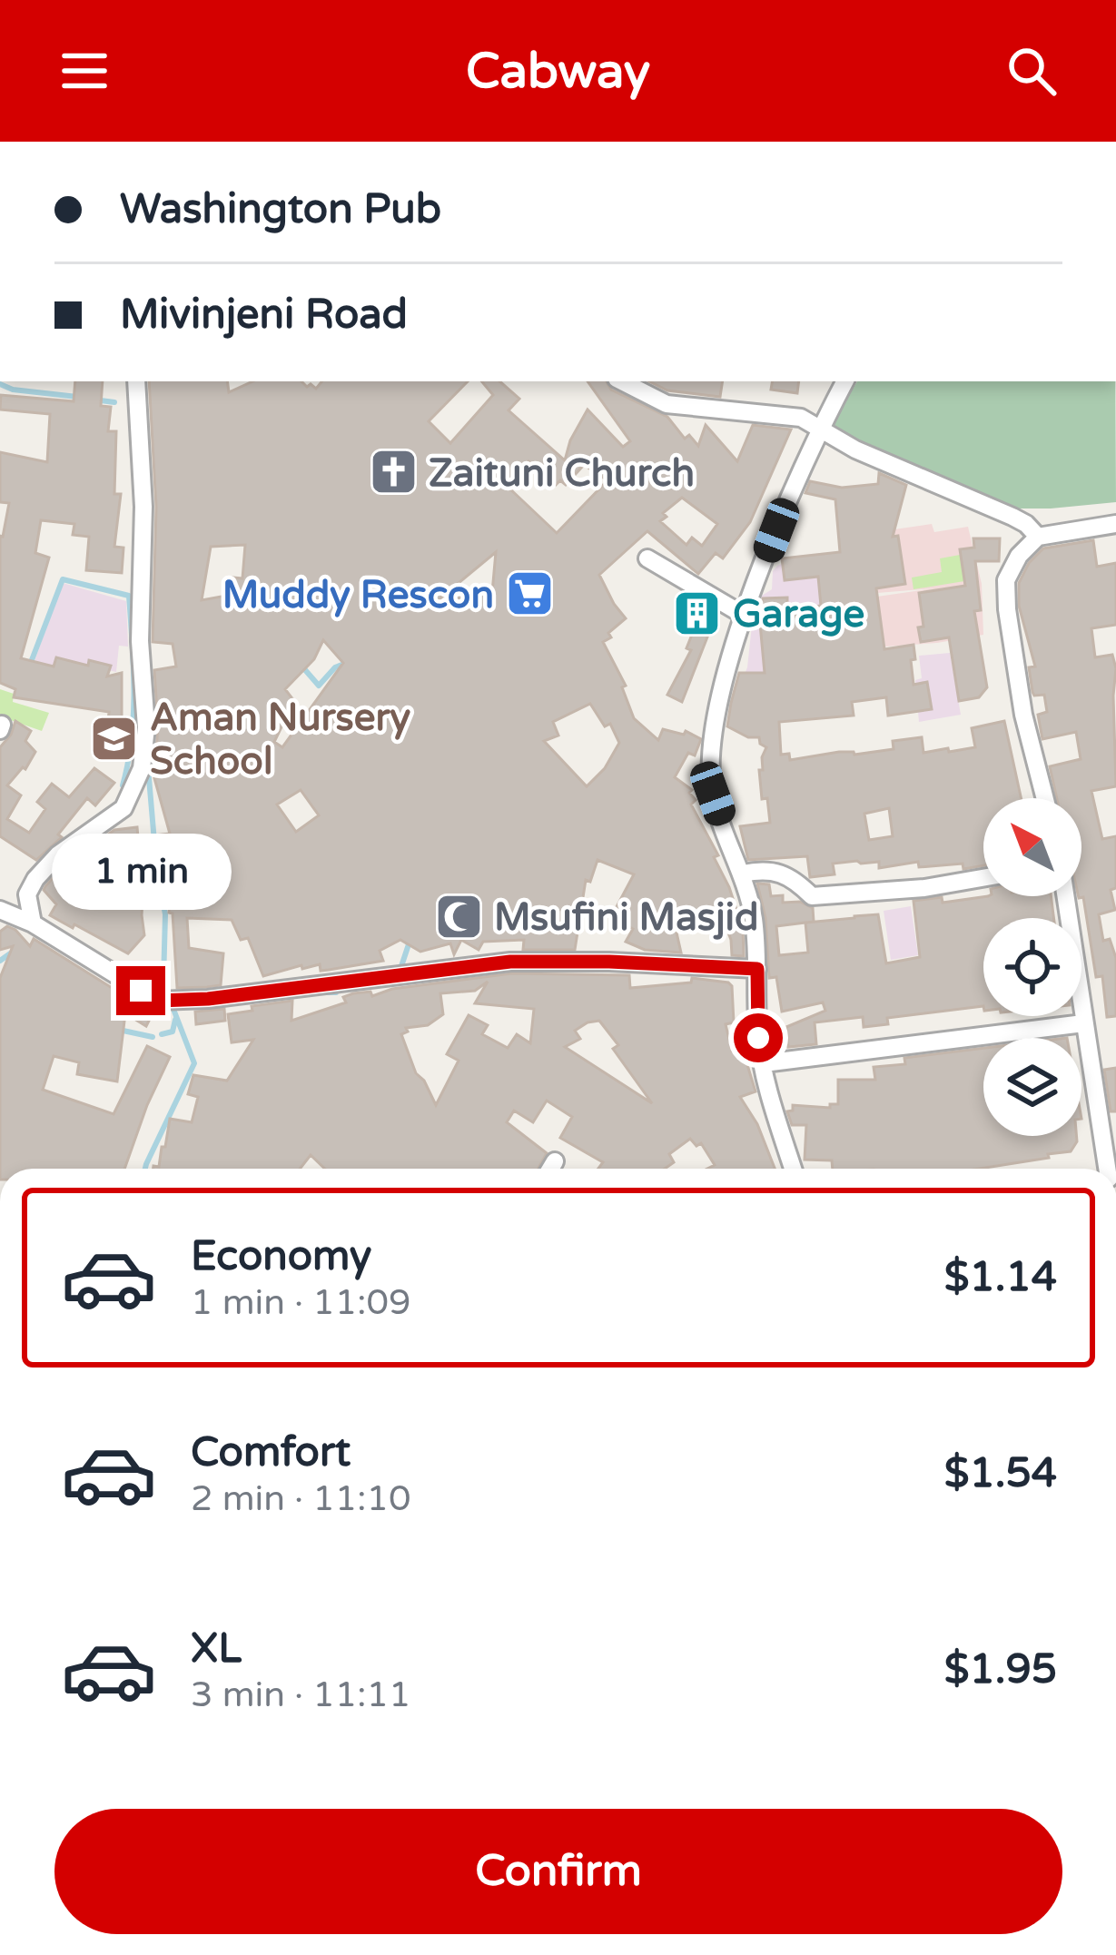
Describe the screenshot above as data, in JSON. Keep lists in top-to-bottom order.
{
  "places": {
    "church": ["Zaituni Church"],
    "supermarket": ["Muddy Rescon"],
    "building": ["Garage"],
    "school or university": ["Aman Nursery School"],
    "mosque": ["Msufini Masjid"]
  },
  "north": "top left",
  "page": {
    "header": "Cabway",
    "banner": ["Washington Pub", "Mivinjeni Road"],
    "bubble": "1 min",
    "list": [
      {
        "name": "Economy",
        "note": "1 min · 11:09",
        "value": "$1.14"
      },
      {
        "name": "Comfort",
        "note": "2 min · 11:10",
        "value": "$1.54"
      },
      {
        "name": "XL",
        "note": "3 min · 11:11",
        "value": "$1.95"
      }
    ],
    "buttons": "Confirm"
  }
}
